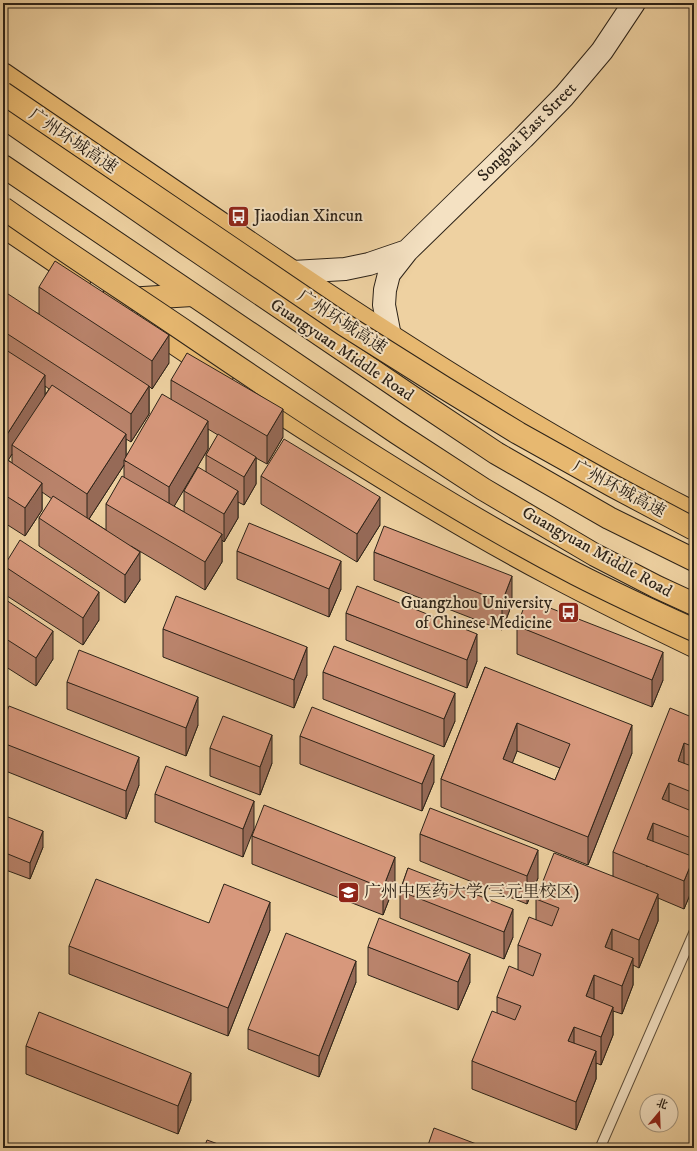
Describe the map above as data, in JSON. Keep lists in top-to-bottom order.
{
  "streets": {
    "main road": ["广州环城高速", "Guangyuan Middle Road"],
    "street": ["Songbai East Street"]
  },
  "places": {
    "bus stop": ["Jiaodian Xincun", "Guangzhou University of Chinese Medicine"],
    "school or university": ["广州中医药大学(三元里校区)"]
  },
  "north": "top"
}
